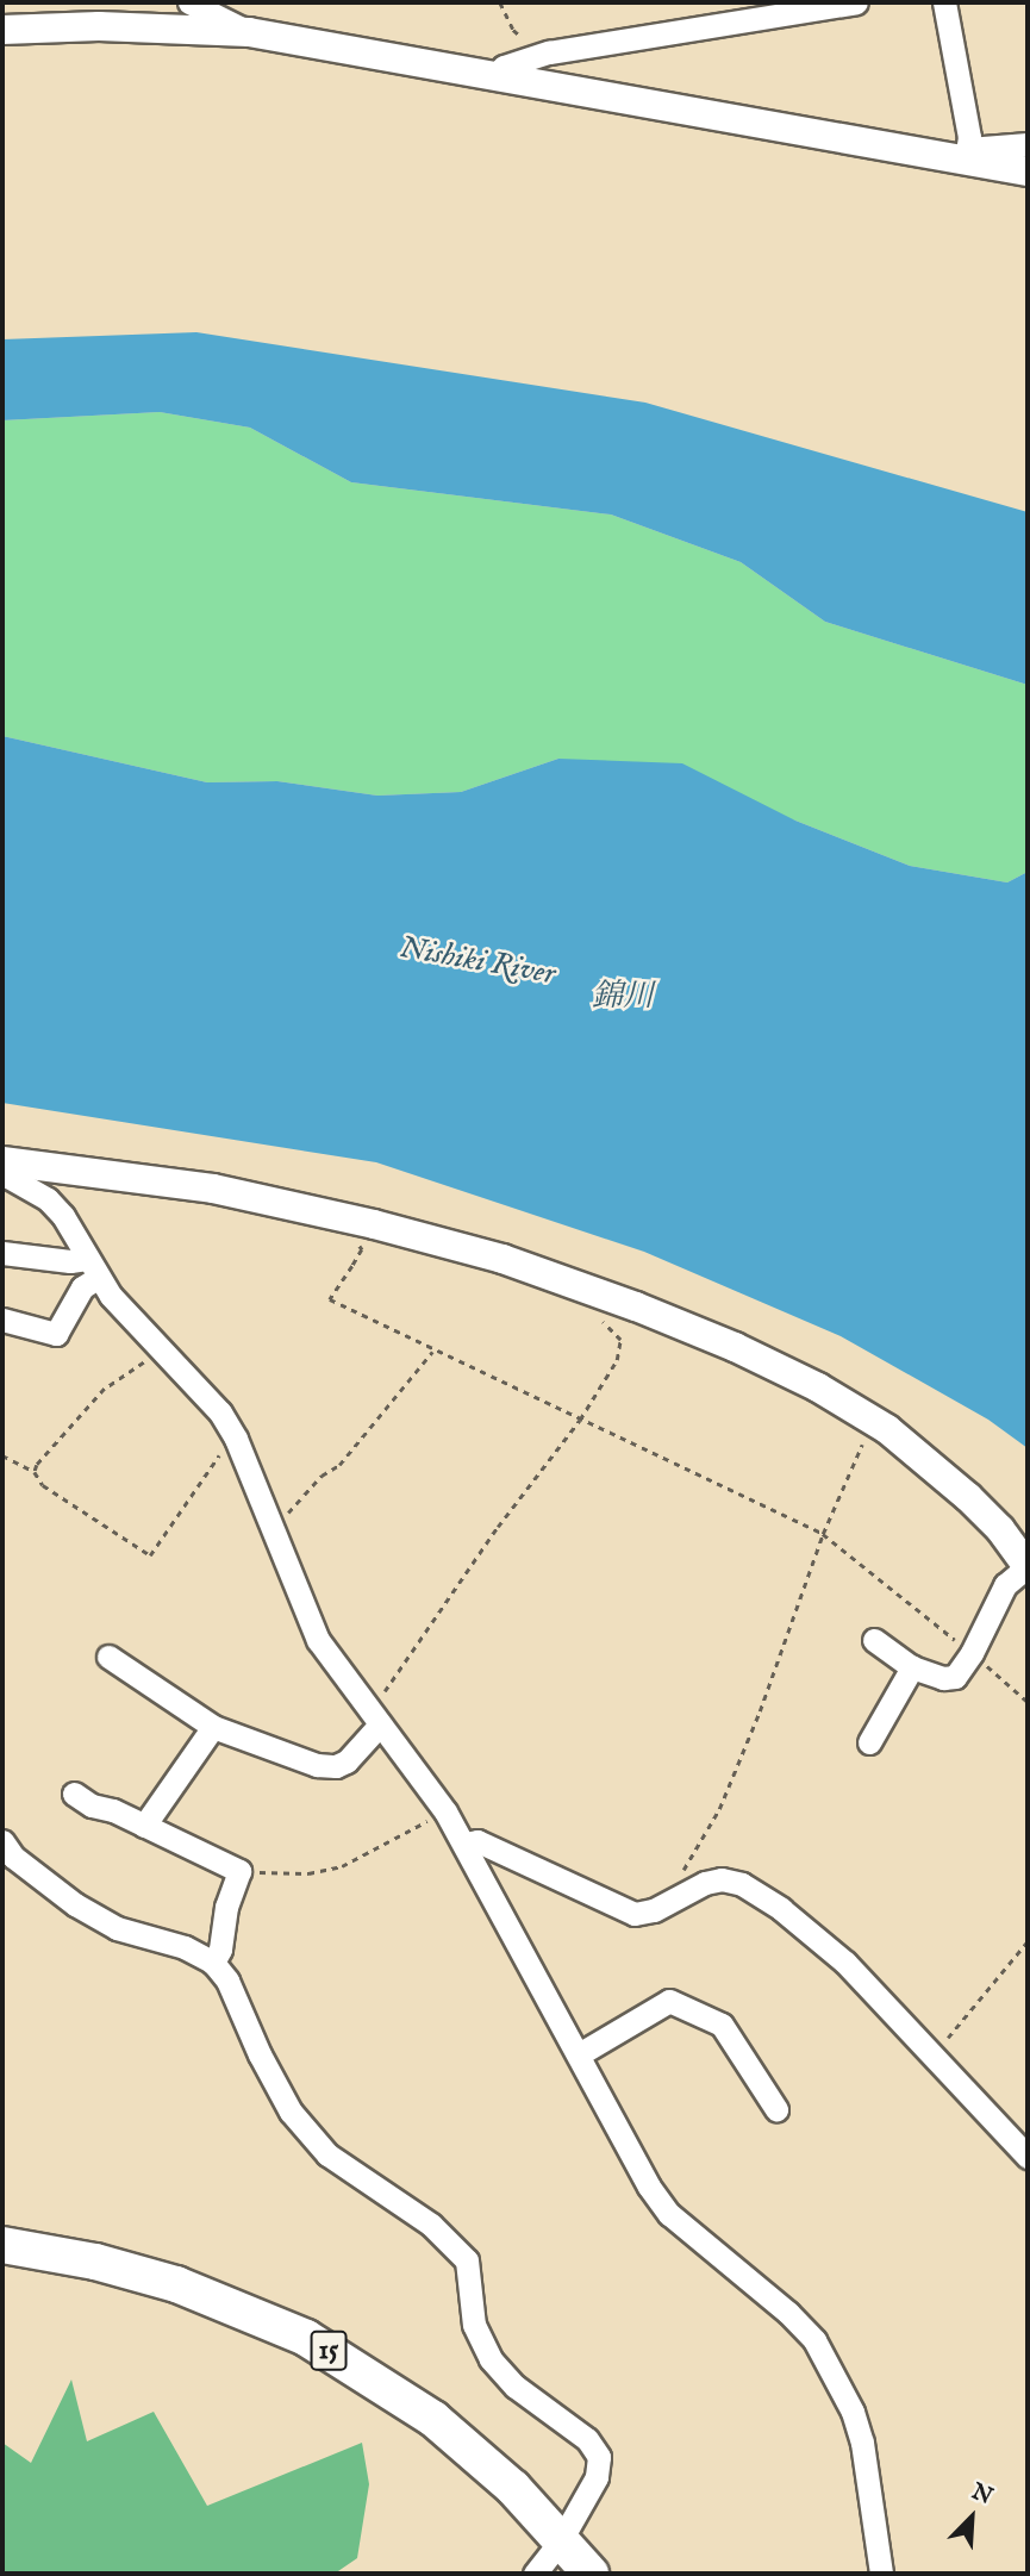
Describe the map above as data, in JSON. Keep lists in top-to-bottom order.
{
  "streets": {
    "main road": ["15"]
  },
  "water": ["Nishiki River", "錦川"],
  "north": "top right"
}
